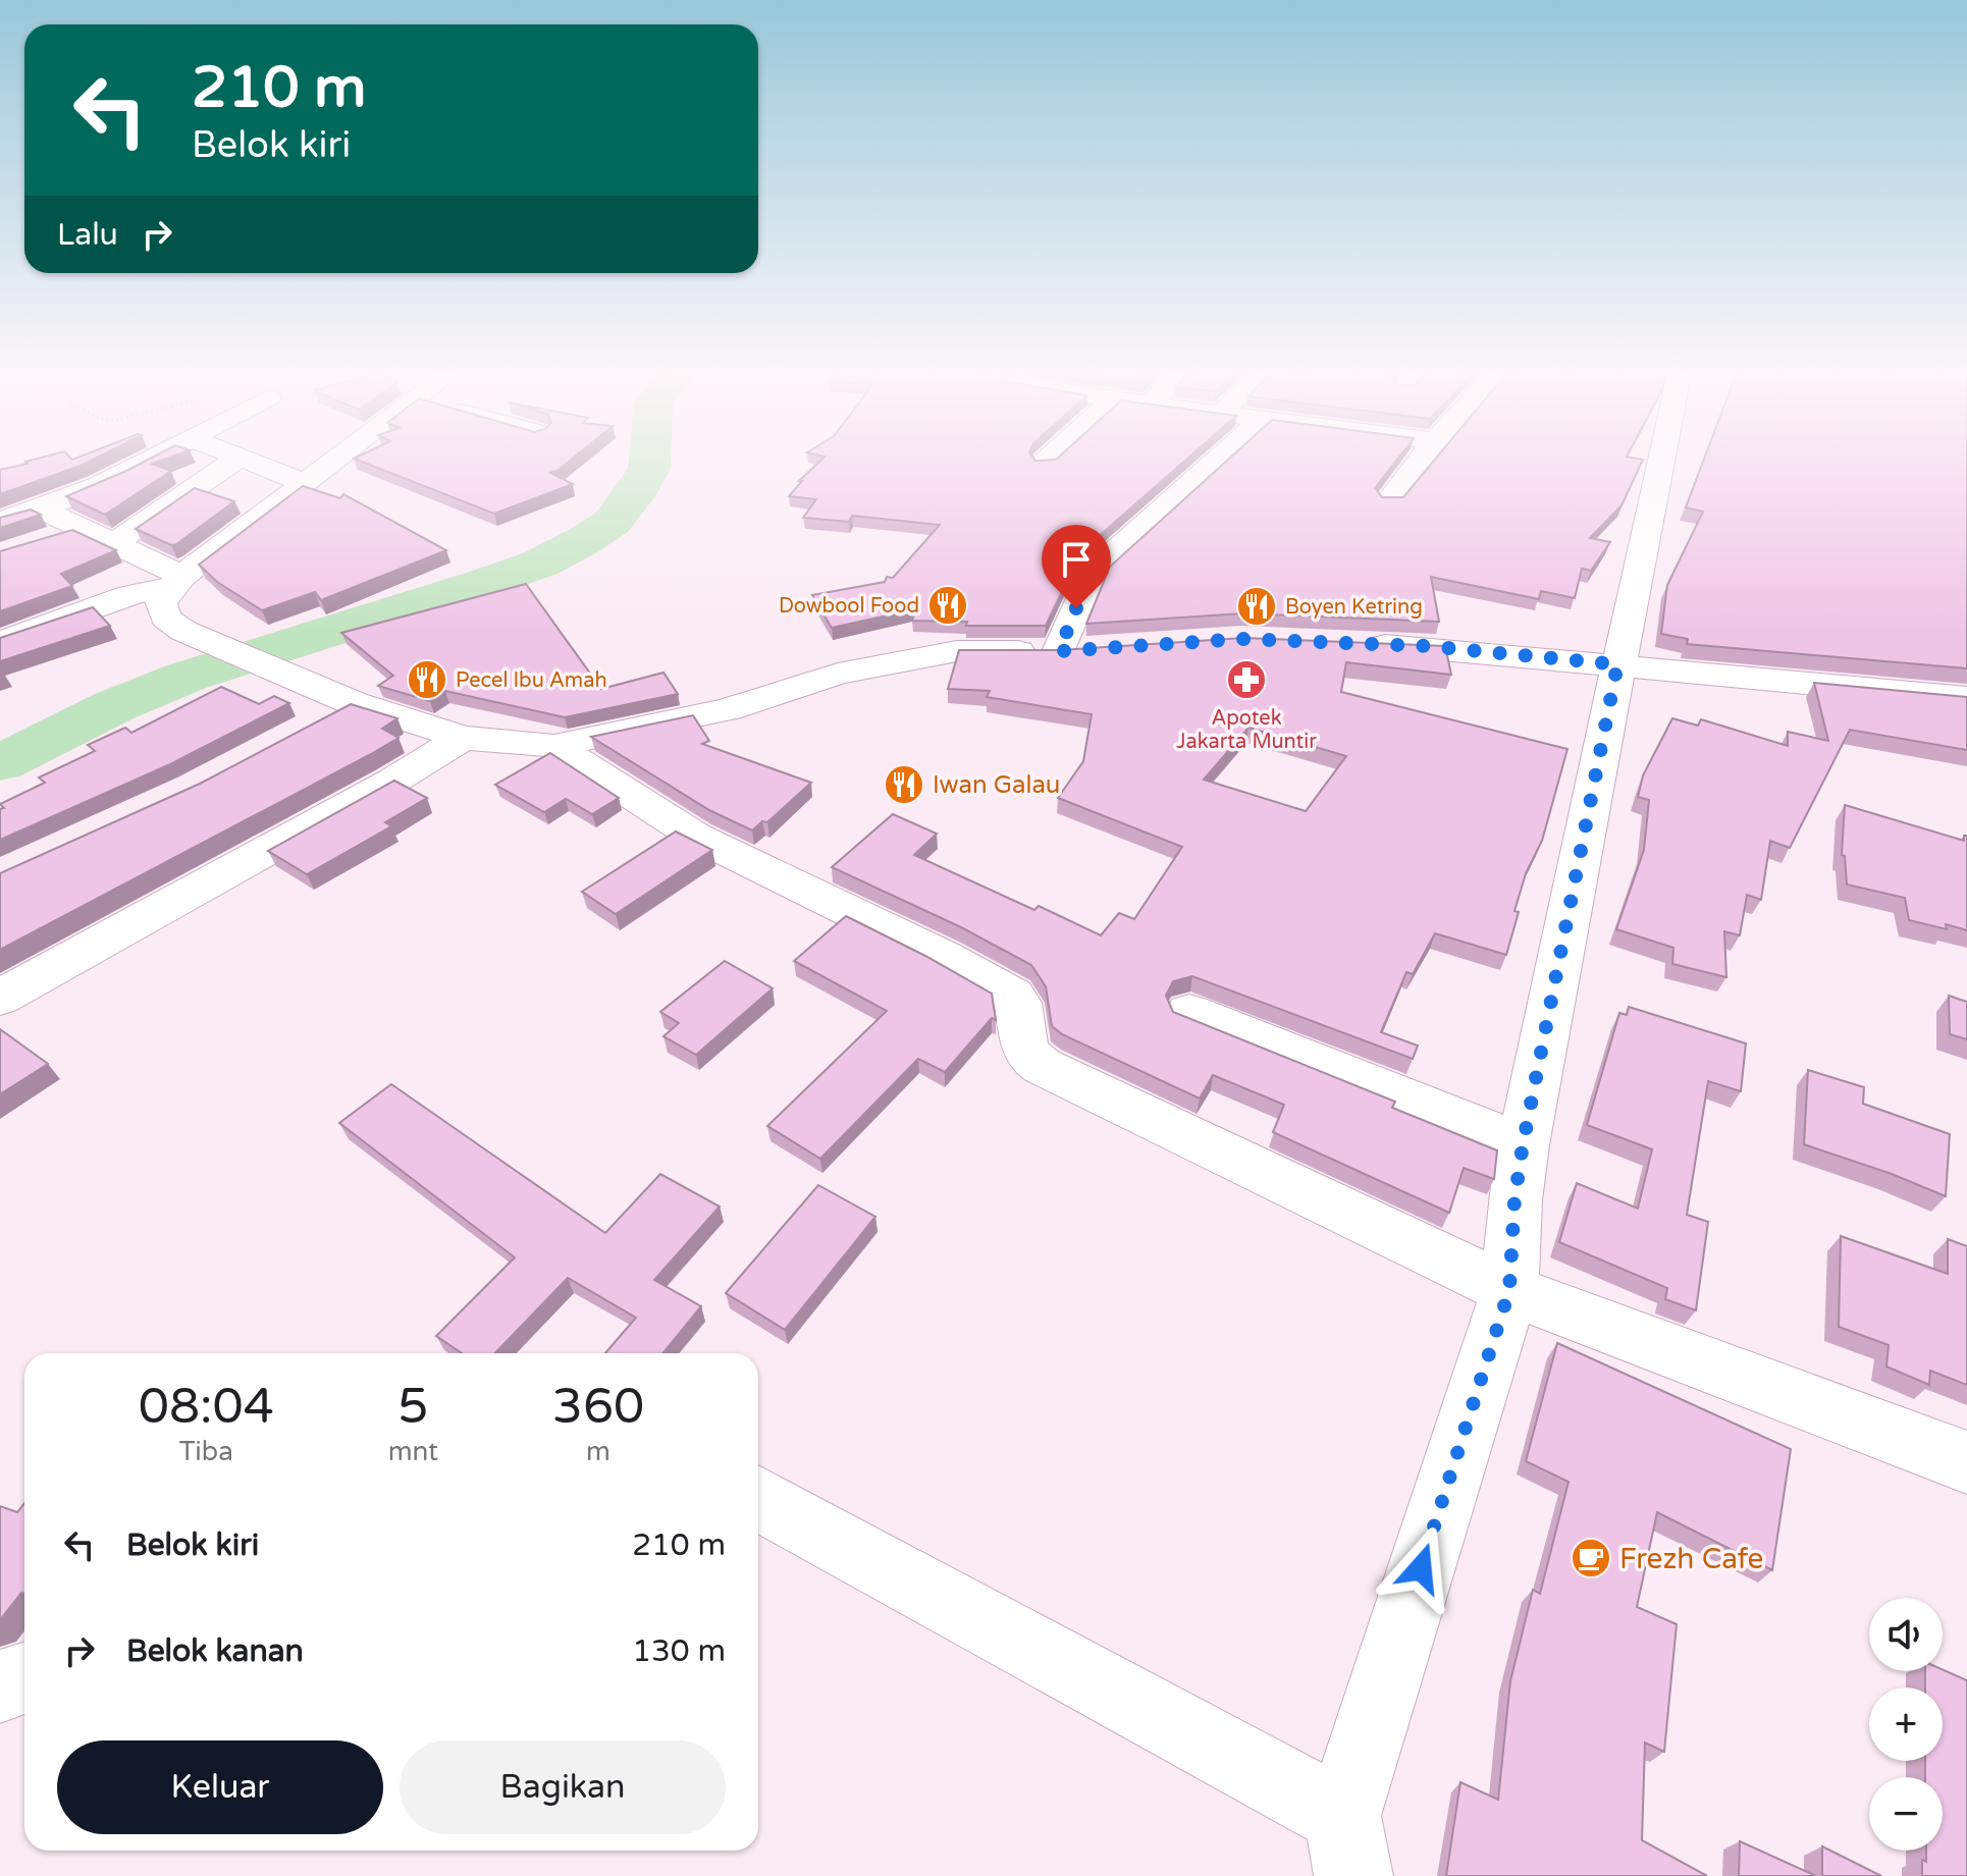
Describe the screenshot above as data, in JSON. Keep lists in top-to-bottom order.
{
  "places": {
    "restaurant": [
      "Dowbool Food",
      "Boyen Ketring",
      "Pecel Ibu Amah",
      "Iwan Galau"
    ],
    "pharmacy": ["Apotek Jakarta Muntir"],
    "cafe": ["Frezh Cafe"]
  },
  "page": {
    "turn": ["210 m", "Belok kiri"],
    "then": "Lalu",
    "eta": [
      "08:04",
      "Tiba",
      "5",
      "mnt",
      "360",
      "m"
    ],
    "list": [
      {
        "name": "Belok kiri",
        "value": "210 m"
      },
      {
        "name": "Belok kanan",
        "value": "130 m"
      }
    ],
    "map_buttons": ["+", "−"],
    "buttons": ["Keluar", "Bagikan"]
  }
}
